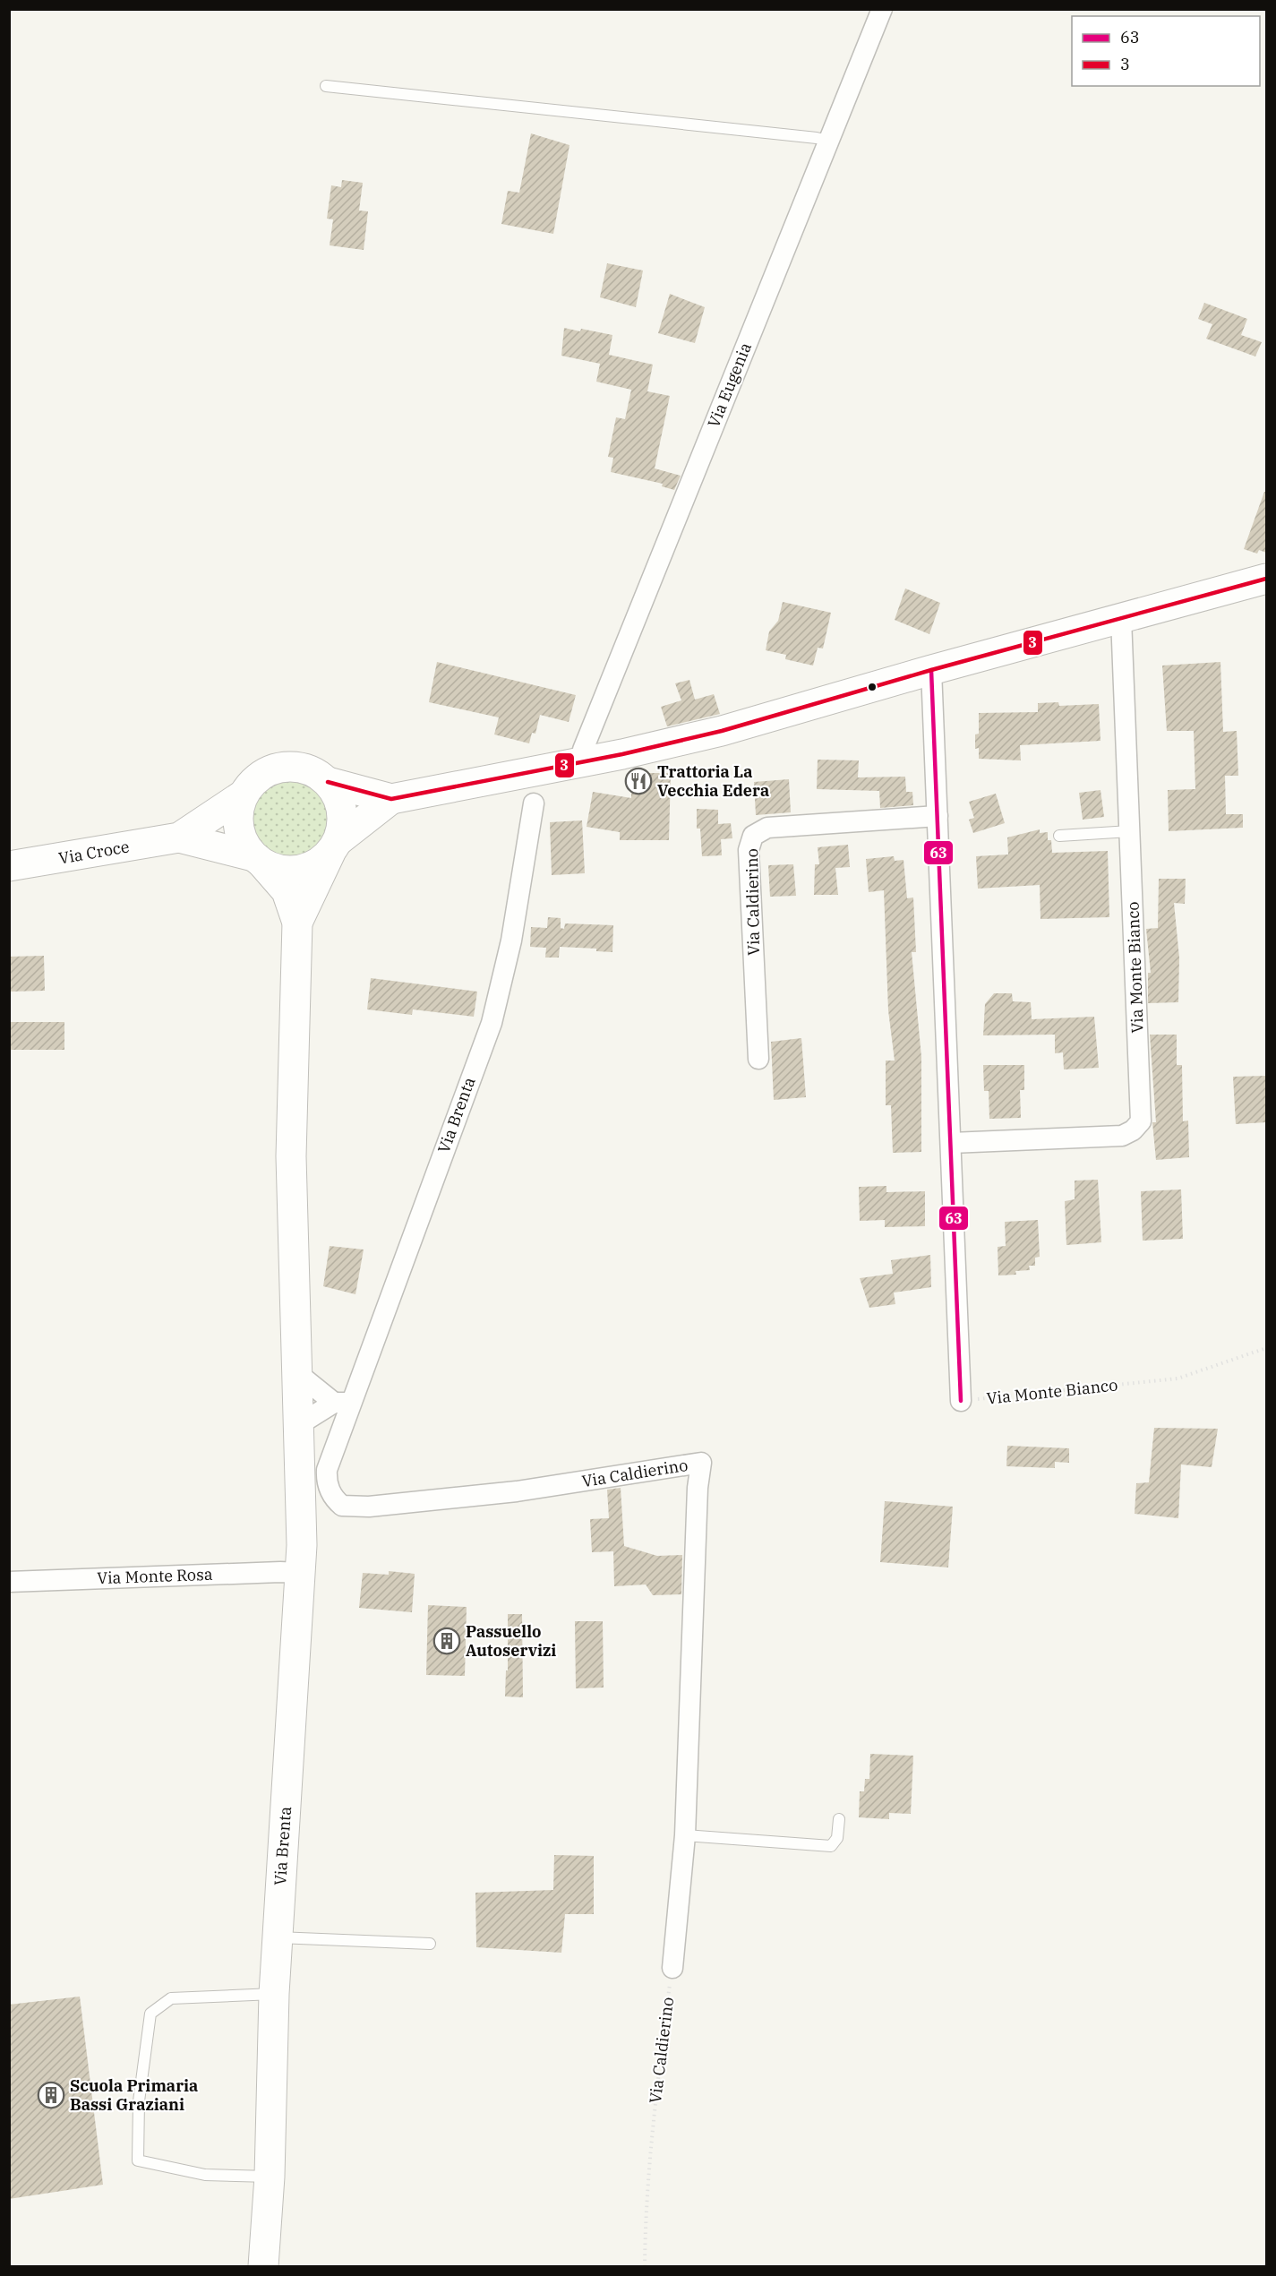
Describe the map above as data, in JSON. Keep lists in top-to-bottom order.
{
  "streets": {
    "main road": ["Via Croce", "Via Brenta"],
    "street": [
      "Via Eugenia",
      "Via Caldierino",
      "Via Monte Bianco",
      "Via Monte Rosa"
    ]
  },
  "crossings": [
    ["Via Croce", "Via Brenta"],
    ["Via Caldierino", "Via Brenta"],
    ["Via Brenta", "Via Monte Rosa"]
  ],
  "places": {
    "restaurant": ["Trattoria La Vecchia Edera"],
    "building": ["Passuello Autoservizi", "Scuola Primaria Bassi Graziani"]
  },
  "lines": ["transit line 3", "transit line 63"],
  "legend": ["63", "3"]
}
